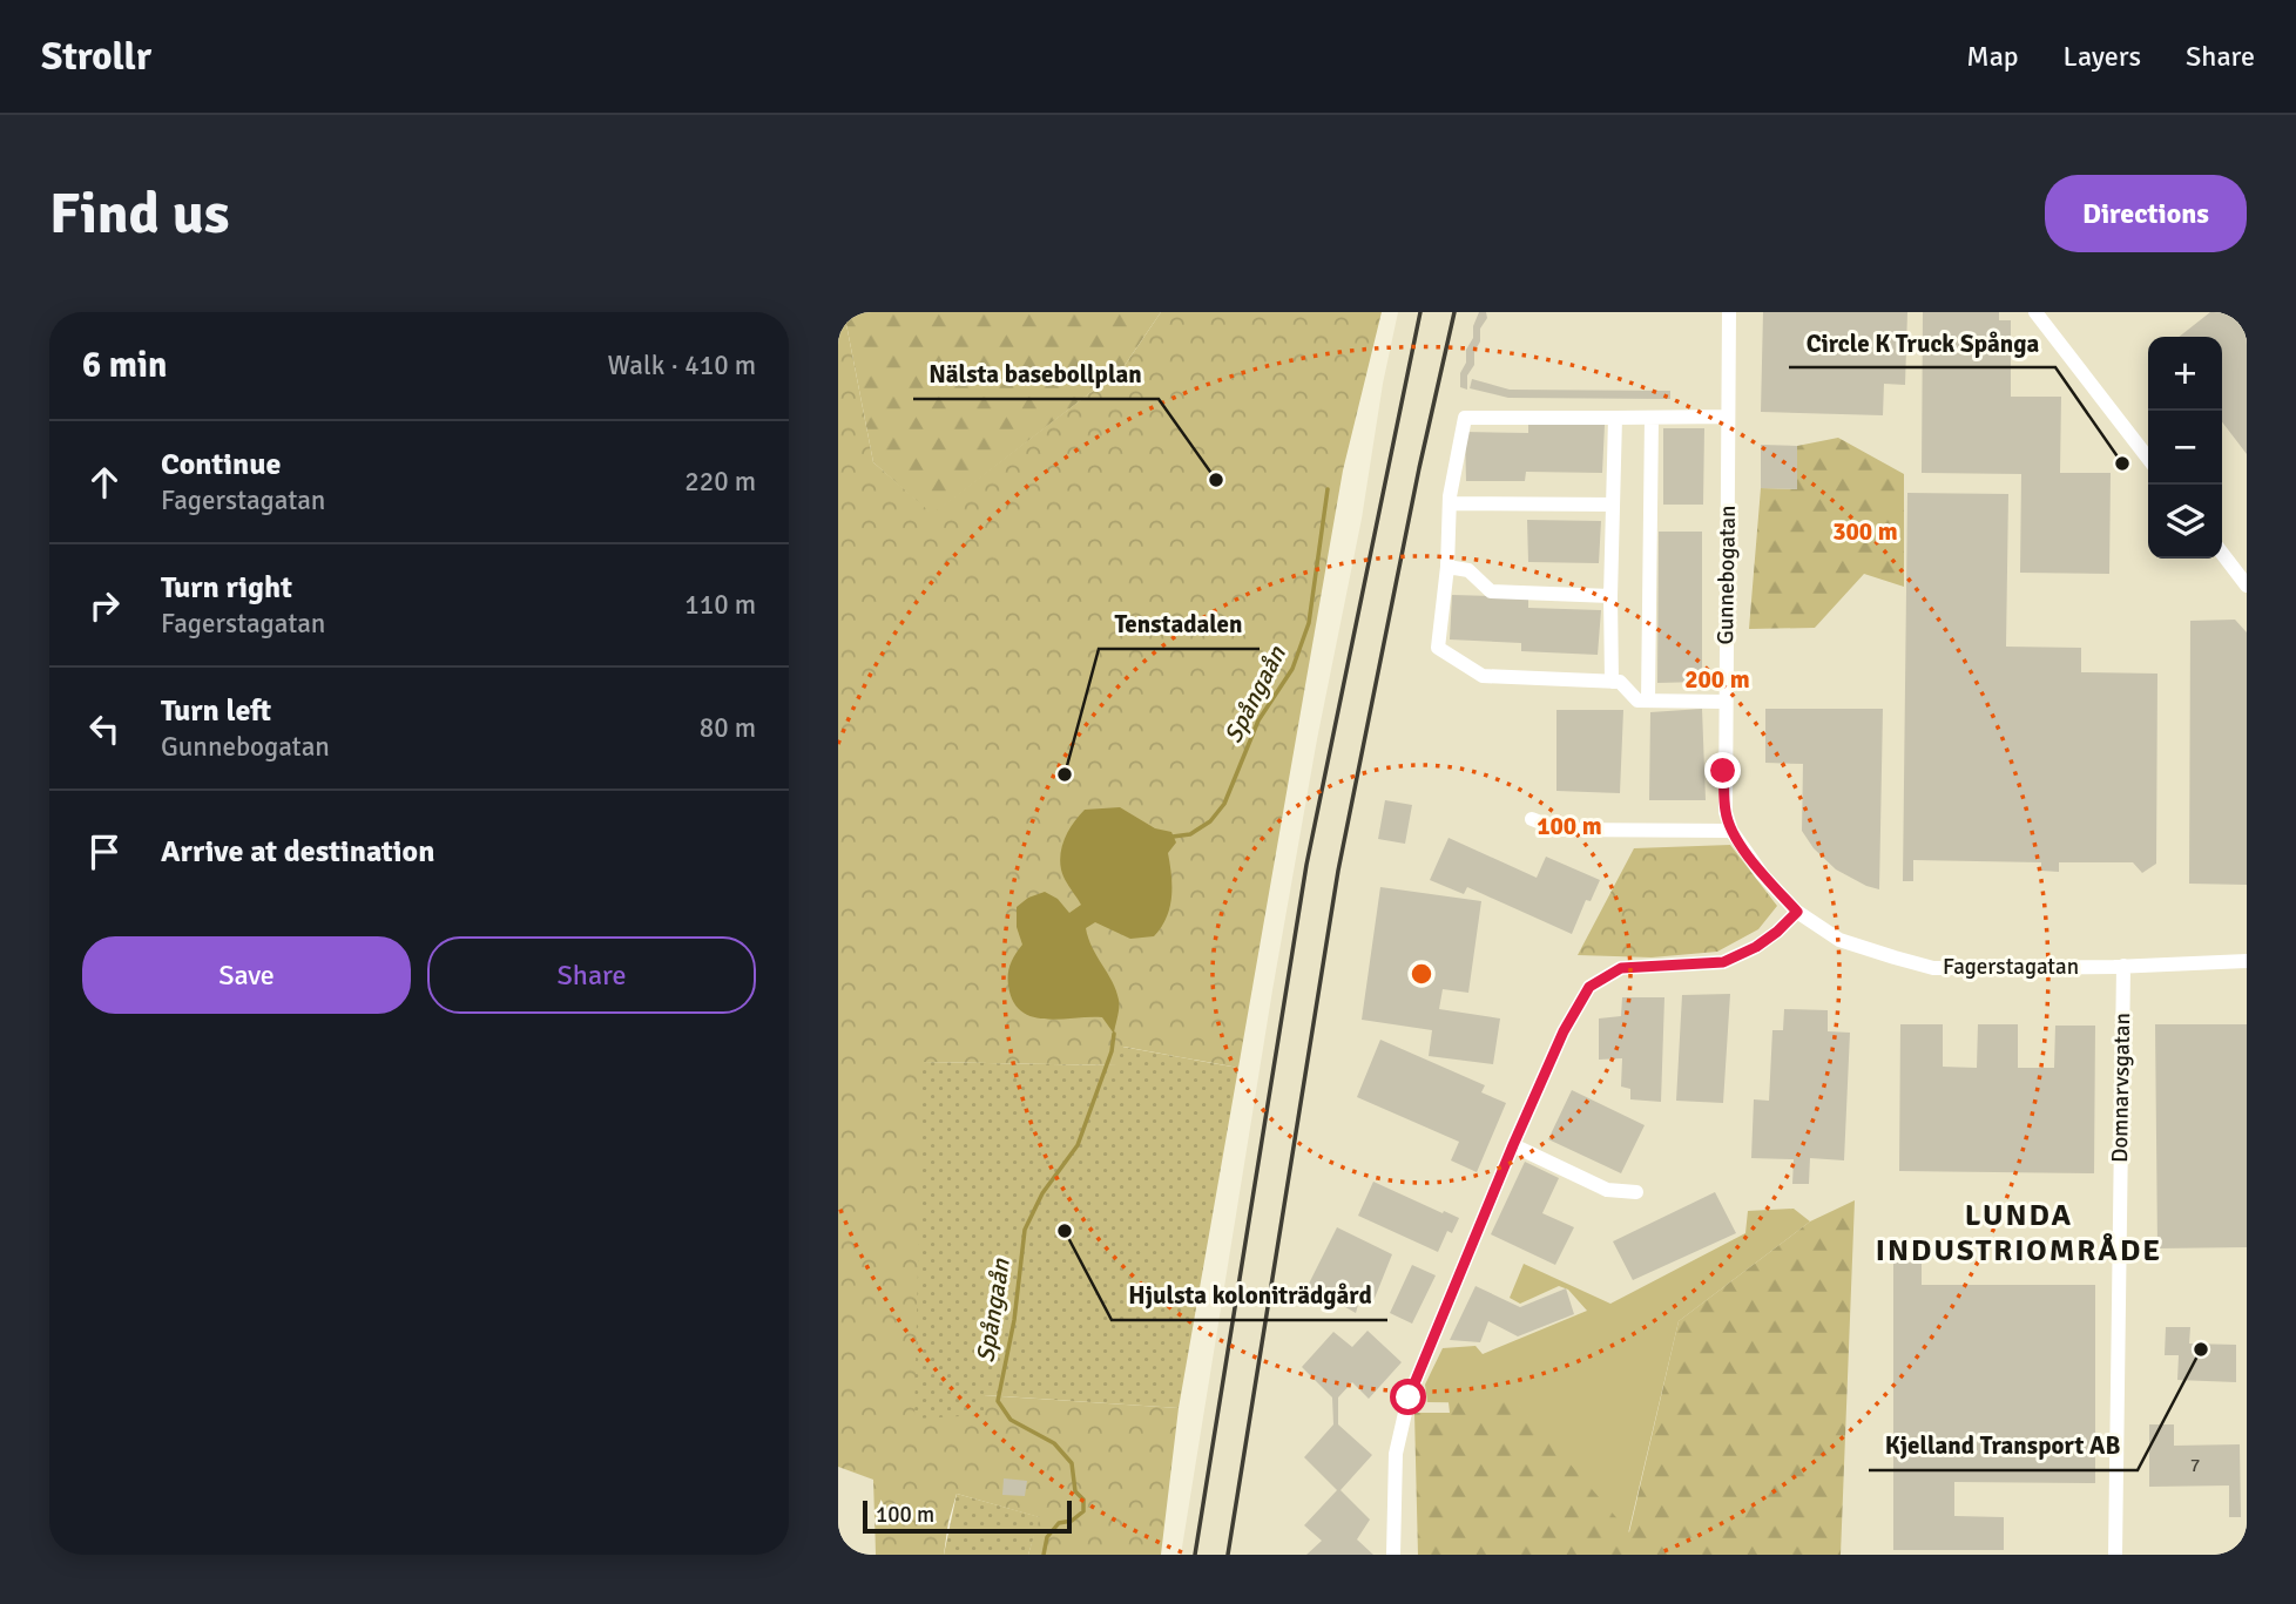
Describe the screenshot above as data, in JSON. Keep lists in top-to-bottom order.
{
  "streets": {
    "street": ["Gunnebogatan", "Fagerstagatan", "Domnarvsgatan"]
  },
  "crossings": [
    ["Gunnebogatan", "Fagerstagatan"],
    ["Fagerstagatan", "Domnarvsgatan"]
  ],
  "districts": ["LUNDA INDUSTRIOMRÅDE"],
  "water": ["Spångaån"],
  "places": [
    "Circle K Truck Spånga",
    "Nälsta basebollplan",
    "Tenstadalen",
    "Hjulsta koloniträdgård",
    "Kjelland Transport AB"
  ],
  "house_numbers": ["7"],
  "scale_bar": "100 m",
  "page": {
    "header": "Strollr",
    "nav": ["Map", "Layers", "Share"],
    "buttons": [
      "Directions",
      ["Save", "Share"]
    ],
    "title": "Find us",
    "heading": ["6 min", "Walk · 410 m"],
    "map_buttons": ["+", "−"],
    "list": [
      ["Continue", "Fagerstagatan", "220 m"],
      ["Turn right", "Fagerstagatan", "110 m"],
      ["Turn left", "Gunnebogatan", "80 m"],
      "Arrive at destination"
    ],
    "scale": "100 m"
  },
  "rings": ["300 m", "200 m", "100 m"]
}
